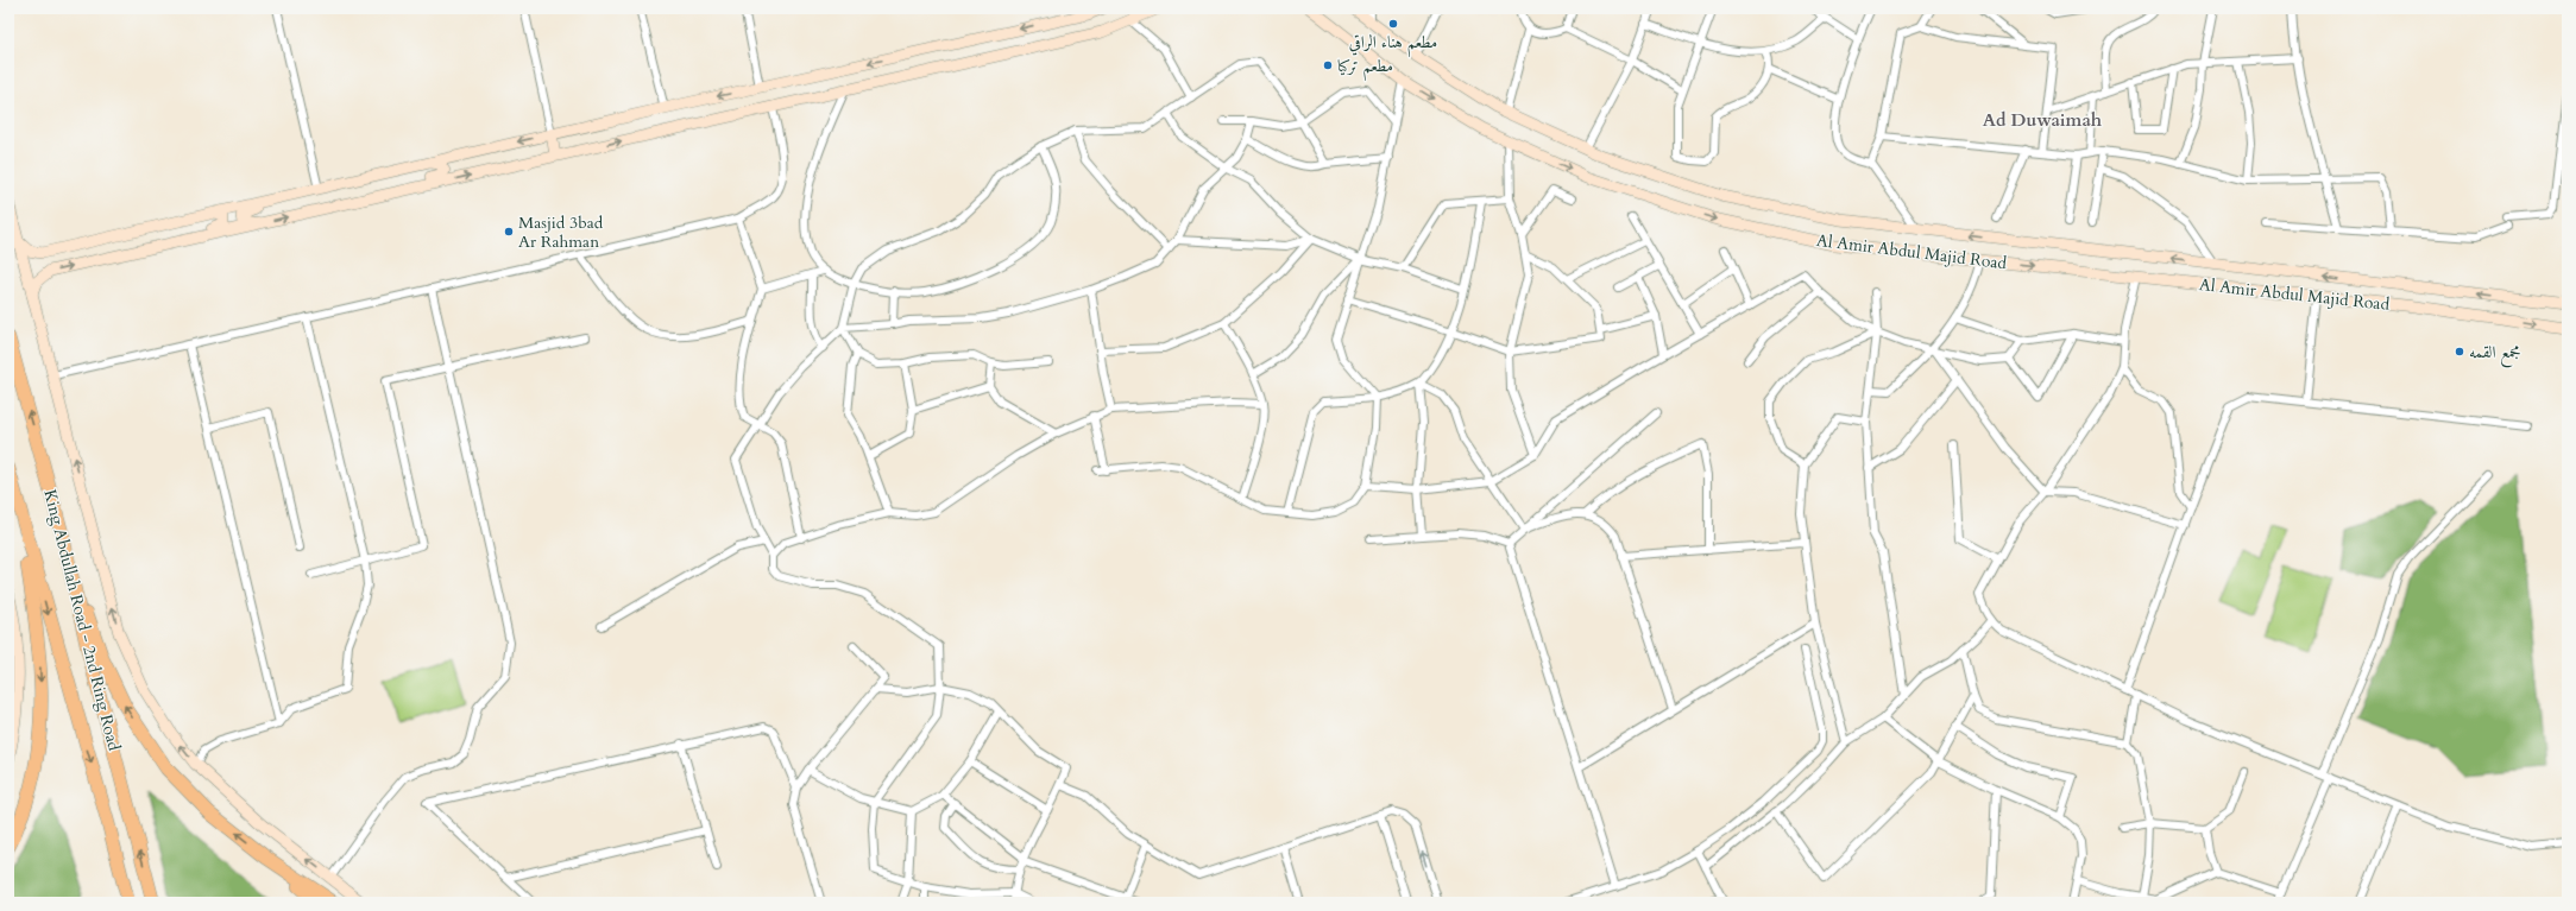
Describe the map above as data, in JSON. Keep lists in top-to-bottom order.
{
  "streets": {
    "highway": ["King Abdullah Road - 2nd Ring Road"],
    "main road": ["Al Amir Abdul Majid Road"]
  },
  "districts": ["Ad Duwaimah"],
  "places": [
    "مطعم هناء الراقي",
    "مطعم تركيا",
    "Masjid 3bad Ar Rahman",
    "مجمع القمه"
  ]
}
